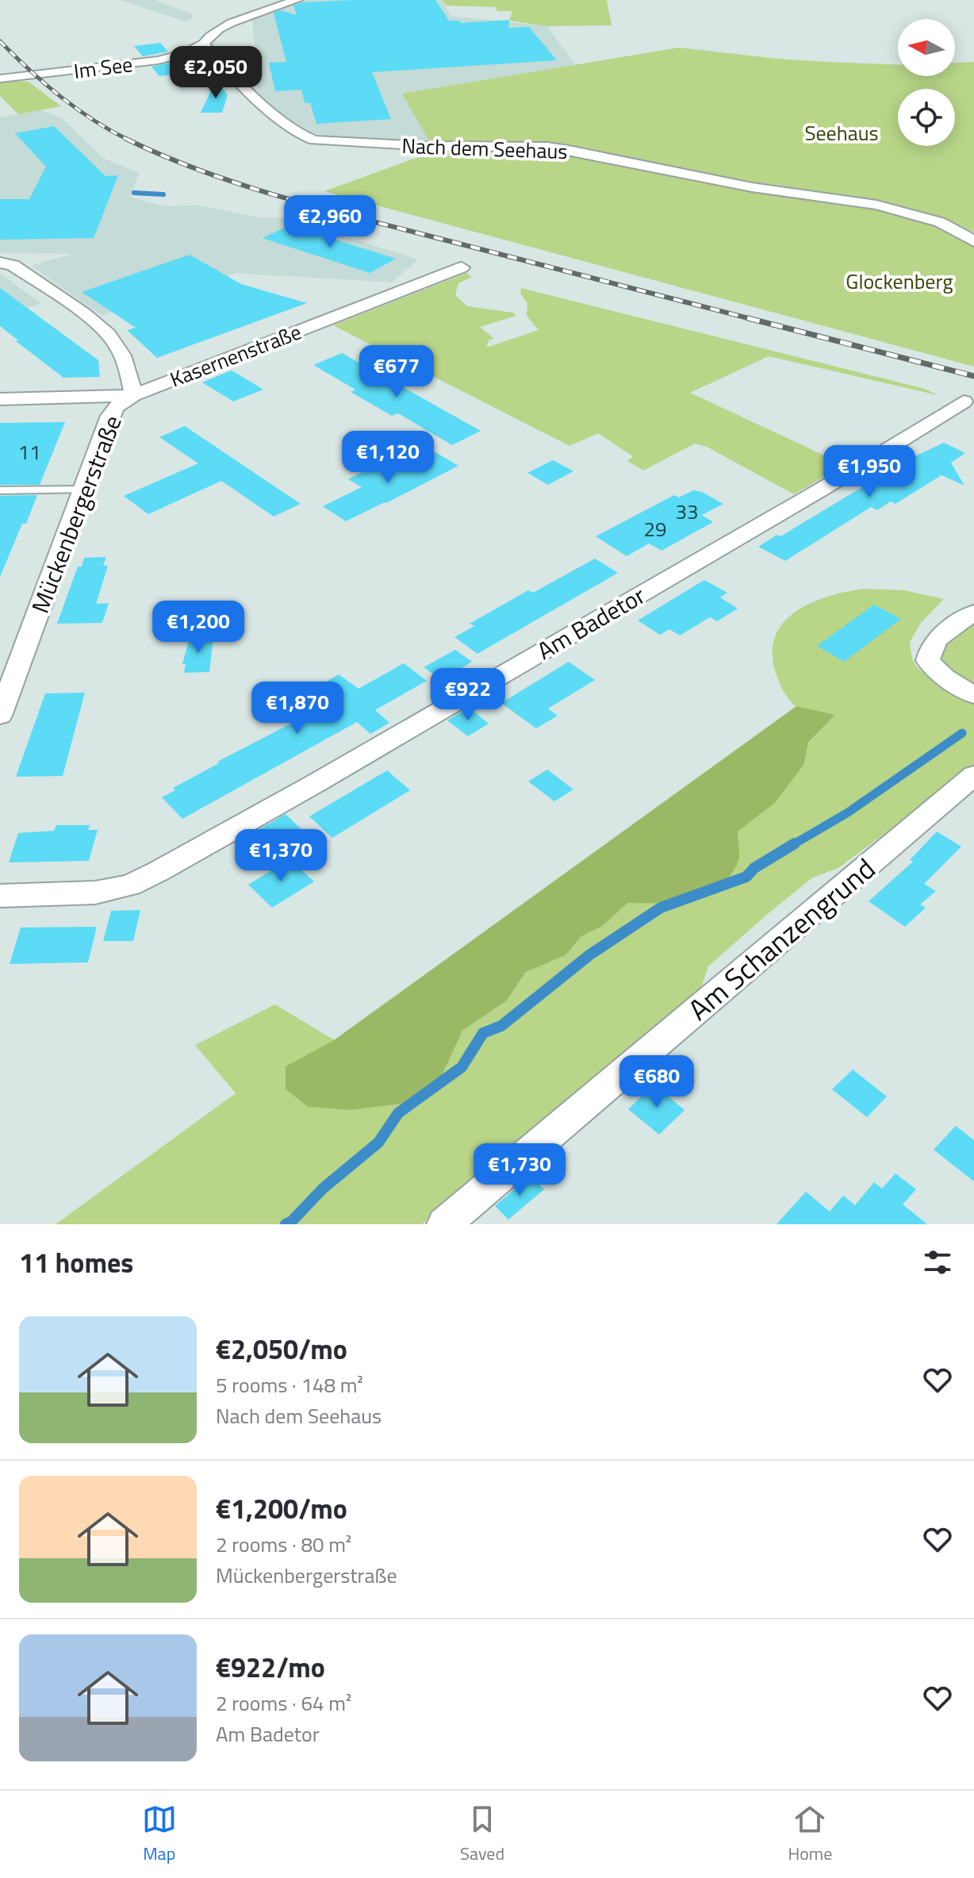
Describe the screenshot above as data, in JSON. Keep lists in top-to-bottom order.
{
  "streets": {
    "street": [
      "Im See",
      "Nach dem Seehaus",
      "Kasernenstraße",
      "Mückenbergerstraße",
      "Am Badetor",
      "Am Schanzengrund"
    ]
  },
  "crossings": [
    ["Im See", "Nach dem Seehaus"],
    ["Kasernenstraße", "Mückenbergerstraße"]
  ],
  "parks": ["Seehaus", "Glockenberg"],
  "house_numbers": ["11", "33", "29"],
  "north": "left",
  "page": {
    "price": [
      "€2,050",
      "€2,960",
      "€677",
      "€1,120",
      "€1,950",
      "€1,200",
      "€922",
      "€1,870",
      "€1,370",
      "€680",
      "€1,730"
    ],
    "heading": "11 homes",
    "list": [
      {
        "name": "€2,050/mo",
        "note": "5 rooms · 148 m² · Nach dem Seehaus"
      },
      {
        "name": "€1,200/mo",
        "note": "2 rooms · 80 m² · Mückenbergerstraße"
      },
      {
        "name": "€922/mo",
        "note": "2 rooms · 64 m² · Am Badetor"
      }
    ],
    "tabs": ["Map", "Saved", "Home"]
  }
}
